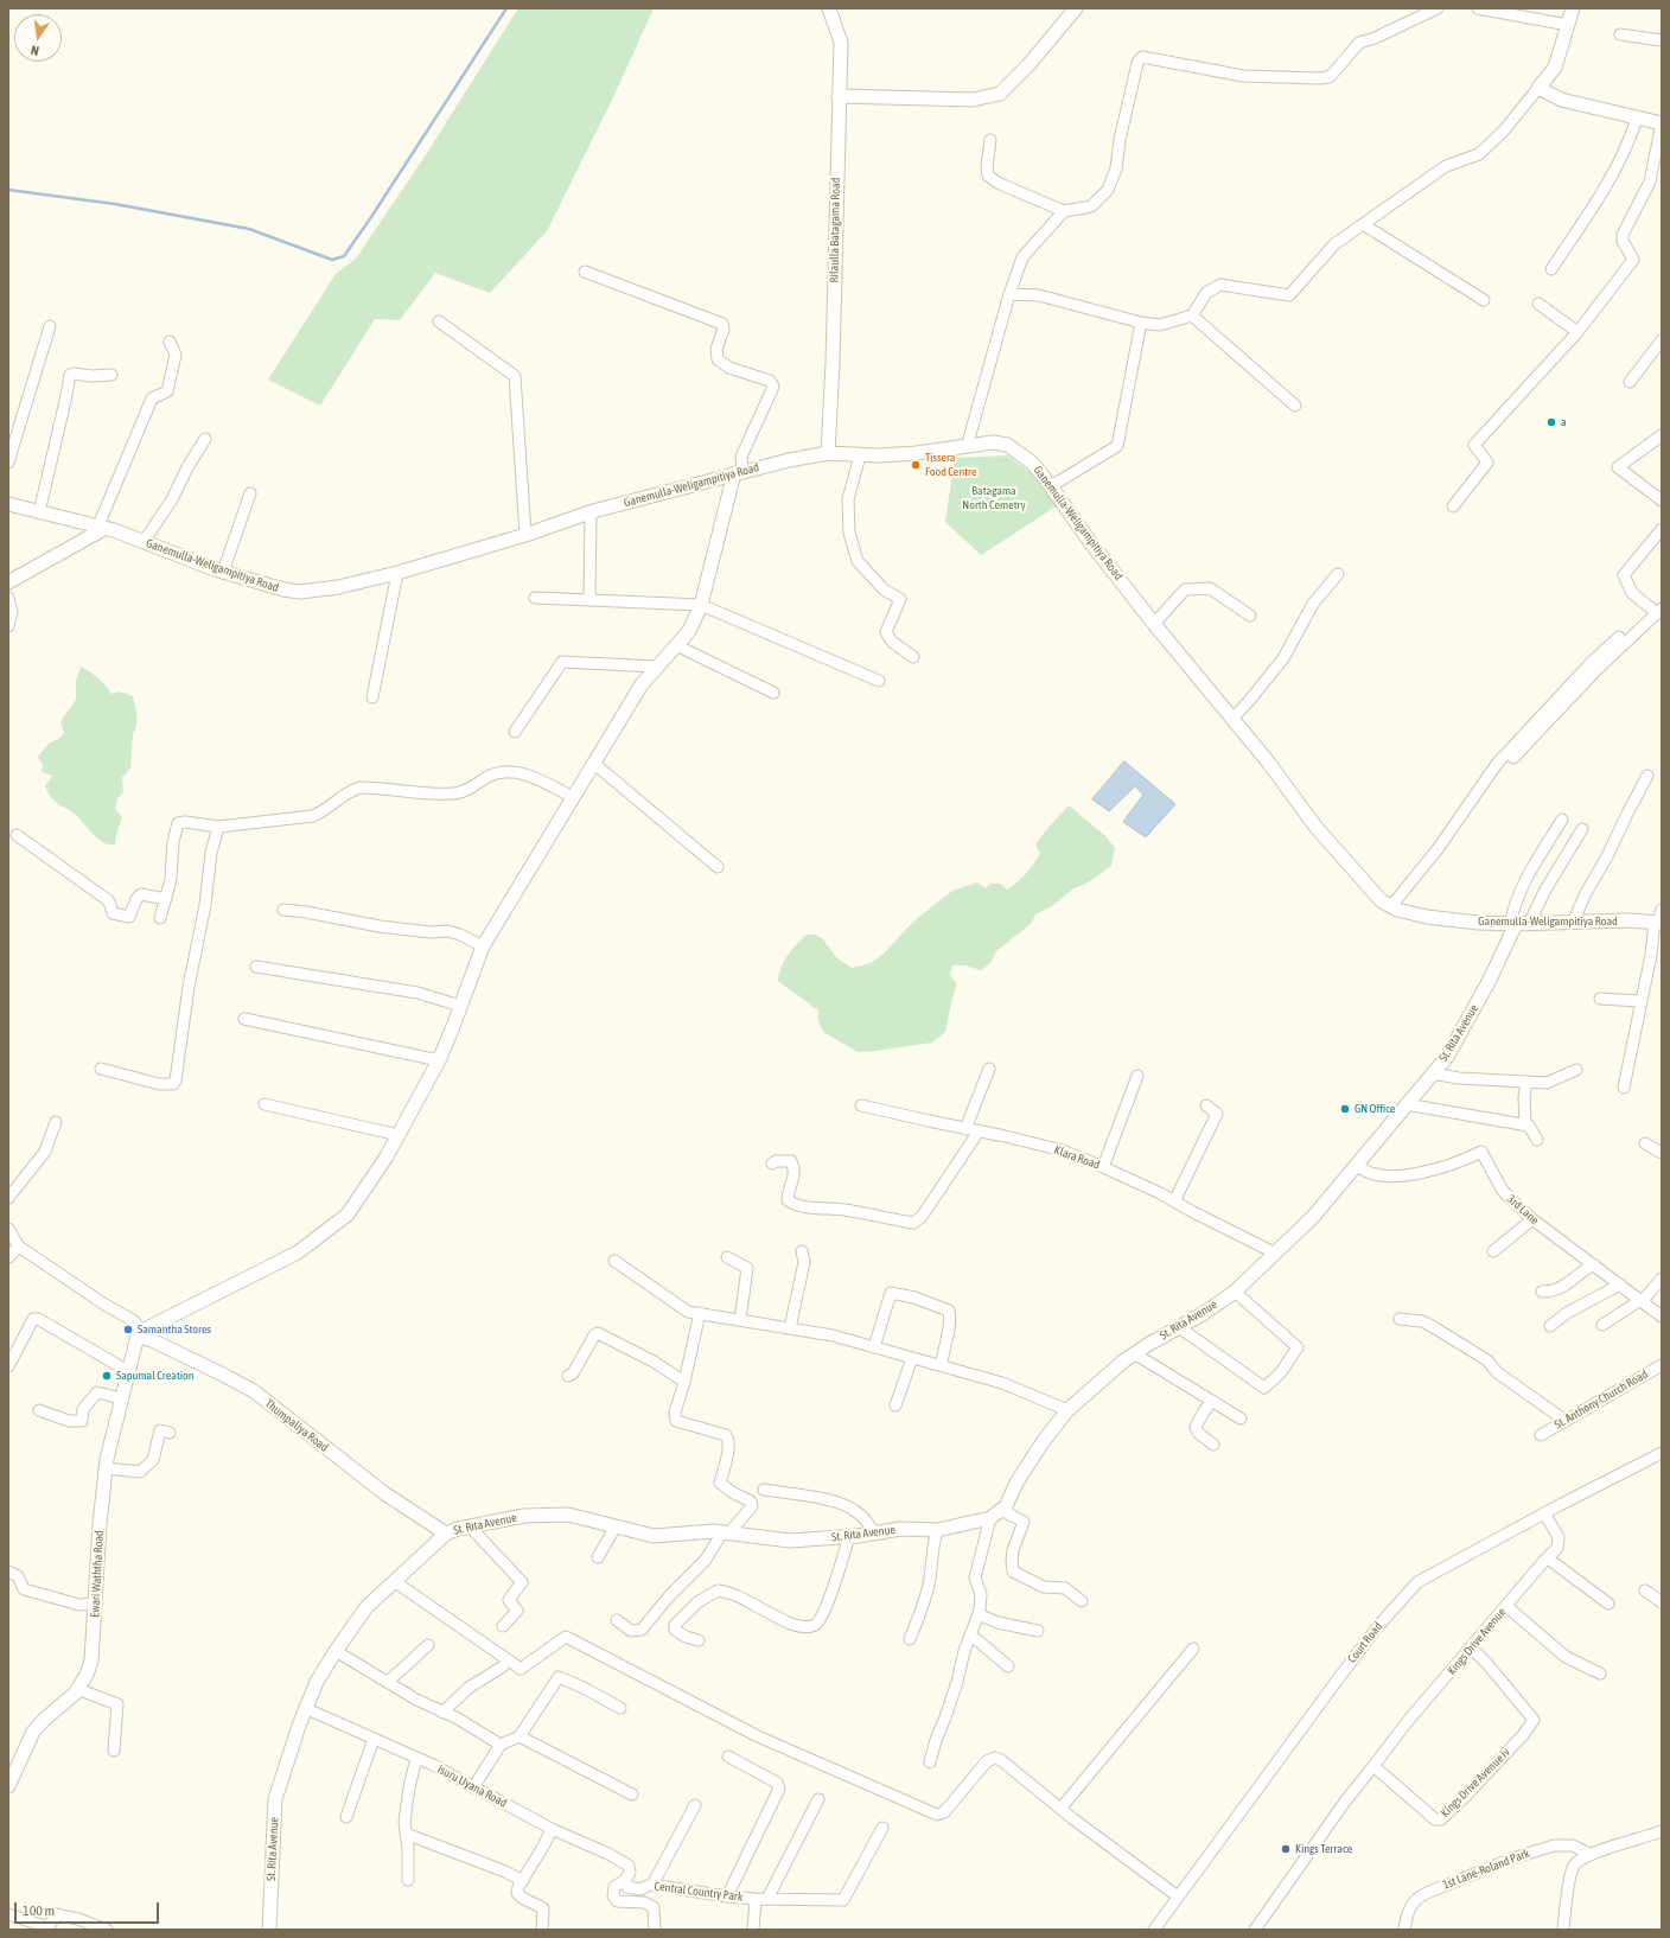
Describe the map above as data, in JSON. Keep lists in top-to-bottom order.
{
  "streets": {
    "street": [
      "Rilaulla Batagama Road",
      "Ganemulla-Weligampitiya Road",
      "St. Rita Avenue",
      "Klara Road",
      "3rd Lane",
      "St. Anthony Church Road",
      "Thumpaliya Road",
      "Ewari Waththa Road",
      "Kings Drive Avenue",
      "Court Road",
      "Kings Drive Avenue iv",
      "Isuru Uyana Road",
      "1st Lane-Roland Park",
      "Central Country Park"
    ]
  },
  "crossings": [
    ["Rilaulla Batagama Road", "Ganemulla-Weligampitiya Road"],
    ["Ganemulla-Weligampitiya Road", "St. Rita Avenue"],
    ["St. Rita Avenue", "Klara Road"],
    ["St. Rita Avenue", "3rd Lane"],
    ["St. Rita Avenue", "Thumpaliya Road"],
    ["St. Rita Avenue", "Isuru Uyana Road"],
    ["Thumpaliya Road", "Ewari Waththa Road"],
    ["Kings Drive Avenue", "Court Road"],
    ["Kings Drive Avenue", "Kings Drive Avenue iv"],
    ["Isuru Uyana Road", "Central Country Park"]
  ],
  "parks": ["Batagama North Cemetry"],
  "places": [
    "a",
    "Tissera Food Centre",
    "GN Office",
    "Samantha Stores",
    "Sapumal Creation",
    "Kings Terrace"
  ],
  "scale_bar": "100 m",
  "north": "bottom"
}
